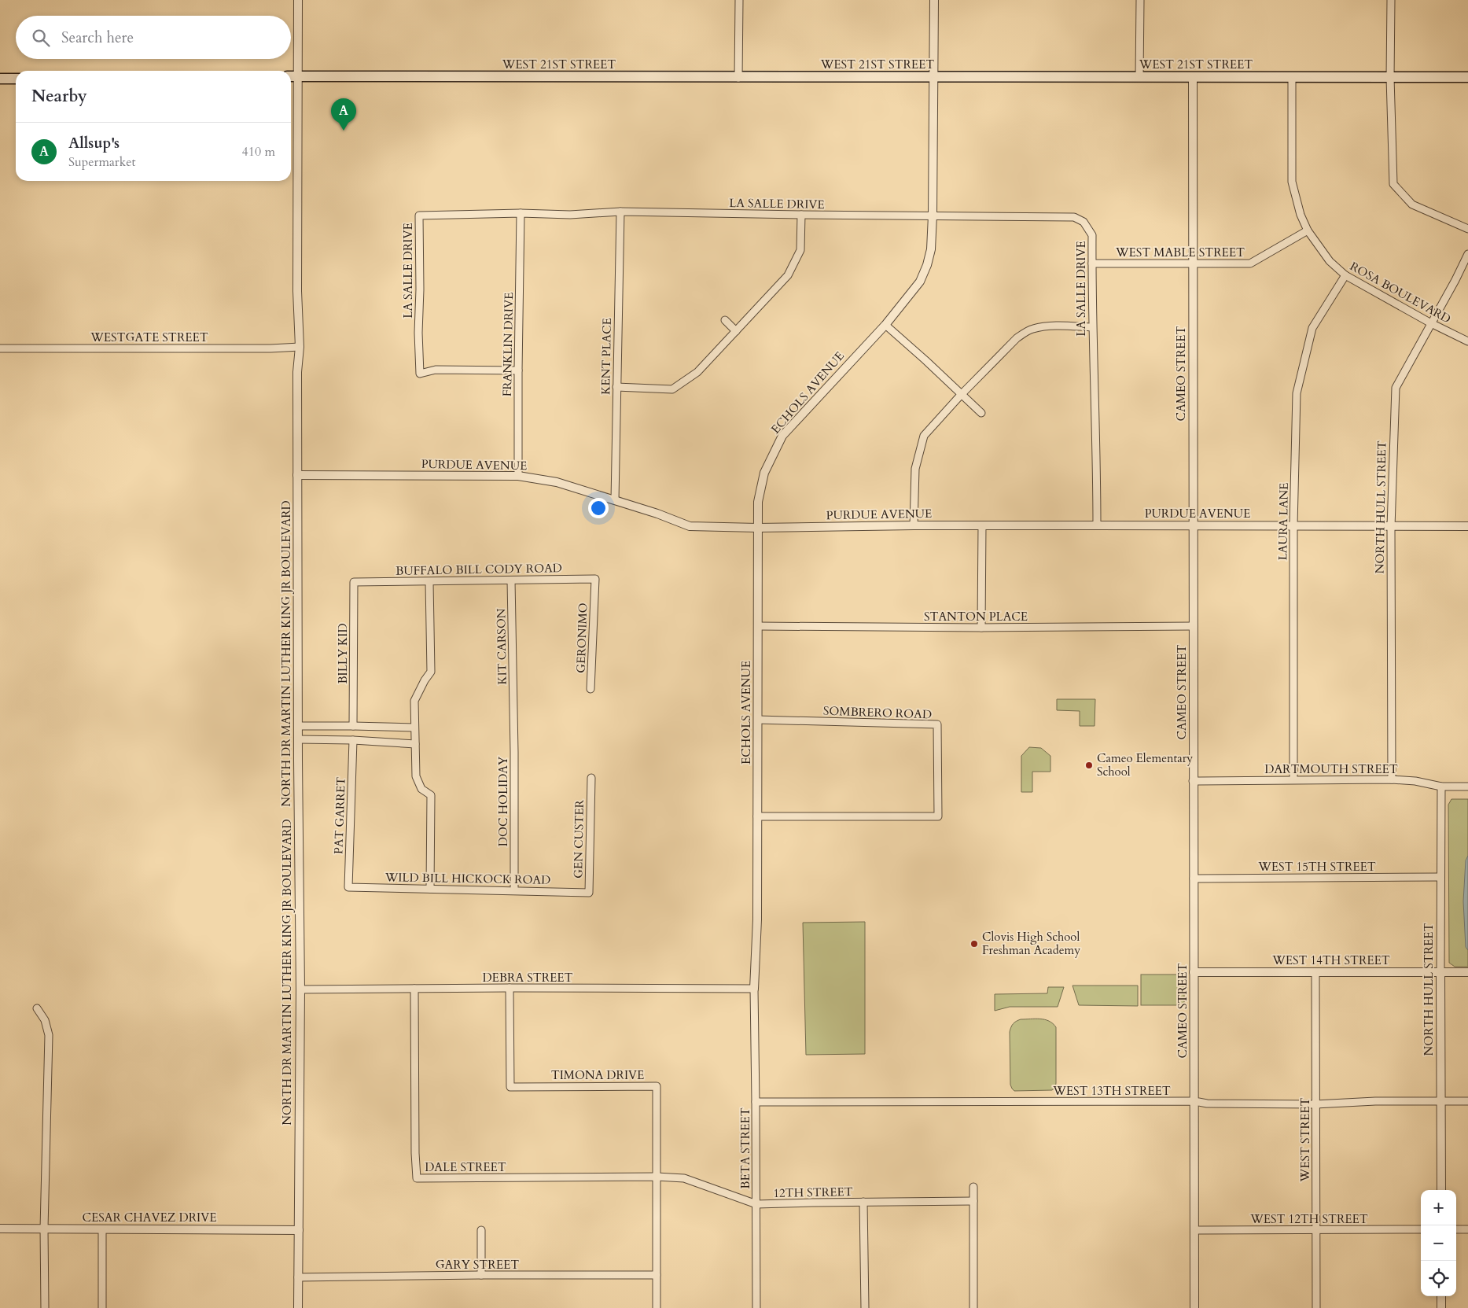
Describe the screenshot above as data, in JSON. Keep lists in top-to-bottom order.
{
  "streets": {
    "main road": ["WEST 21ST STREET"],
    "street": [
      "LA SALLE DRIVE",
      "WEST MABLE STREET",
      "ROSA BOULEVARD",
      "WESTGATE STREET",
      "FRANKLIN DRIVE",
      "KENT PLACE",
      "CAMEO STREET",
      "ECHOLS AVENUE",
      "PURDUE AVENUE",
      "NORTH HULL STREET",
      "LAURA LANE",
      "BUFFALO BILL CODY ROAD",
      "STANTON PLACE",
      "GERONIMO",
      "KIT CARSON",
      "NORTH DR MARTIN LUTHER KING JR BOULEVARD",
      "BILLY KID",
      "SOMBRERO ROAD",
      "DARTMOUTH STREET",
      "DOC HOLIDAY",
      "PAT GARRET",
      "GEN CUSTER",
      "WEST 15TH STREET",
      "WILD BILL HICKOCK ROAD",
      "WEST 14TH STREET",
      "DEBRA STREET",
      "TIMONA DRIVE",
      "WEST 13TH STREET",
      "WEST STREET",
      "BETA STREET",
      "DALE STREET",
      "12TH STREET",
      "CESAR CHAVEZ DRIVE",
      "WEST 12TH STREET",
      "GARY STREET"
    ]
  },
  "crossings": [
    ["WEST 21ST STREET", "ROSA BOULEVARD"],
    ["WEST 21ST STREET", "CAMEO STREET"],
    ["WEST 21ST STREET", "ECHOLS AVENUE"],
    ["WEST 21ST STREET", "NORTH DR MARTIN LUTHER KING JR BOULEVARD"],
    ["LA SALLE DRIVE", "WEST MABLE STREET"],
    ["LA SALLE DRIVE", "FRANKLIN DRIVE"],
    ["LA SALLE DRIVE", "KENT PLACE"],
    ["LA SALLE DRIVE", "ECHOLS AVENUE"],
    ["LA SALLE DRIVE", "PURDUE AVENUE"],
    ["WEST MABLE STREET", "ROSA BOULEVARD"],
    ["WEST MABLE STREET", "CAMEO STREET"],
    ["ROSA BOULEVARD", "NORTH HULL STREET"],
    ["ROSA BOULEVARD", "LAURA LANE"],
    ["WESTGATE STREET", "NORTH DR MARTIN LUTHER KING JR BOULEVARD"],
    ["FRANKLIN DRIVE", "PURDUE AVENUE"],
    ["KENT PLACE", "PURDUE AVENUE"],
    ["CAMEO STREET", "PURDUE AVENUE"],
    ["CAMEO STREET", "STANTON PLACE"],
    ["CAMEO STREET", "DARTMOUTH STREET"],
    ["CAMEO STREET", "WEST 15TH STREET"],
    ["CAMEO STREET", "WEST 14TH STREET"],
    ["CAMEO STREET", "WEST 13TH STREET"],
    ["CAMEO STREET", "WEST 12TH STREET"],
    ["ECHOLS AVENUE", "PURDUE AVENUE"],
    ["ECHOLS AVENUE", "STANTON PLACE"],
    ["ECHOLS AVENUE", "SOMBRERO ROAD"],
    ["ECHOLS AVENUE", "DEBRA STREET"],
    ["ECHOLS AVENUE", "BETA STREET"],
    ["PURDUE AVENUE", "NORTH HULL STREET"],
    ["PURDUE AVENUE", "LAURA LANE"],
    ["PURDUE AVENUE", "NORTH DR MARTIN LUTHER KING JR BOULEVARD"],
    ["NORTH HULL STREET", "DARTMOUTH STREET"],
    ["NORTH HULL STREET", "WEST 15TH STREET"],
    ["NORTH HULL STREET", "WEST 14TH STREET"],
    ["NORTH HULL STREET", "WEST 13TH STREET"],
    ["LAURA LANE", "DARTMOUTH STREET"],
    ["BUFFALO BILL CODY ROAD", "GERONIMO"],
    ["BUFFALO BILL CODY ROAD", "KIT CARSON"],
    ["BUFFALO BILL CODY ROAD", "BILLY KID"],
    ["KIT CARSON", "DOC HOLIDAY"],
    ["NORTH DR MARTIN LUTHER KING JR BOULEVARD", "DEBRA STREET"],
    ["NORTH DR MARTIN LUTHER KING JR BOULEVARD", "CESAR CHAVEZ DRIVE"],
    ["NORTH DR MARTIN LUTHER KING JR BOULEVARD", "GARY STREET"],
    ["DOC HOLIDAY", "WILD BILL HICKOCK ROAD"],
    ["PAT GARRET", "WILD BILL HICKOCK ROAD"],
    ["GEN CUSTER", "WILD BILL HICKOCK ROAD"],
    ["WEST 14TH STREET", "WEST STREET"],
    ["DEBRA STREET", "TIMONA DRIVE"],
    ["DEBRA STREET", "BETA STREET"],
    ["DEBRA STREET", "DALE STREET"],
    ["TIMONA DRIVE", "DALE STREET"],
    ["TIMONA DRIVE", "12TH STREET"],
    ["TIMONA DRIVE", "GARY STREET"],
    ["WEST 13TH STREET", "WEST STREET"],
    ["WEST 13TH STREET", "BETA STREET"],
    ["WEST STREET", "WEST 12TH STREET"],
    ["BETA STREET", "12TH STREET"],
    ["DALE STREET", "12TH STREET"]
  ],
  "places": ["Cameo Elementary School", "Clovis High School Freshman Academy"],
  "page": {
    "search": "Search here",
    "heading": "Nearby",
    "pins": "A",
    "list": [
      {
        "mark": "A",
        "name": "Allsup's",
        "note": "Supermarket",
        "value": "410 m"
      }
    ],
    "map_buttons": ["+", "−"]
  }
}
